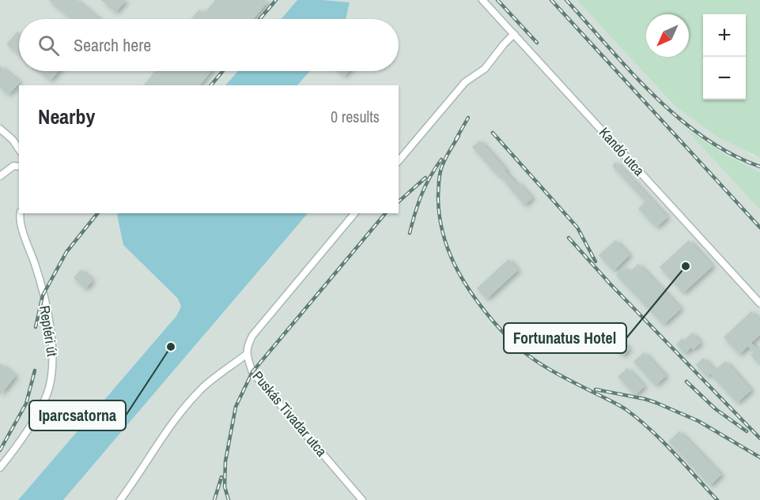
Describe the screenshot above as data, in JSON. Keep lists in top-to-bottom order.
{
  "streets": {
    "street": ["Kandó utca", "Reptéri út", "Puskás Tivadar utca"]
  },
  "places": ["Fortunatus Hotel", "Iparcsatorna"],
  "north": "bottom left",
  "page": {
    "map_buttons": ["+", "−"],
    "search": "Search here",
    "heading": ["Nearby", "0 results"]
  }
}
